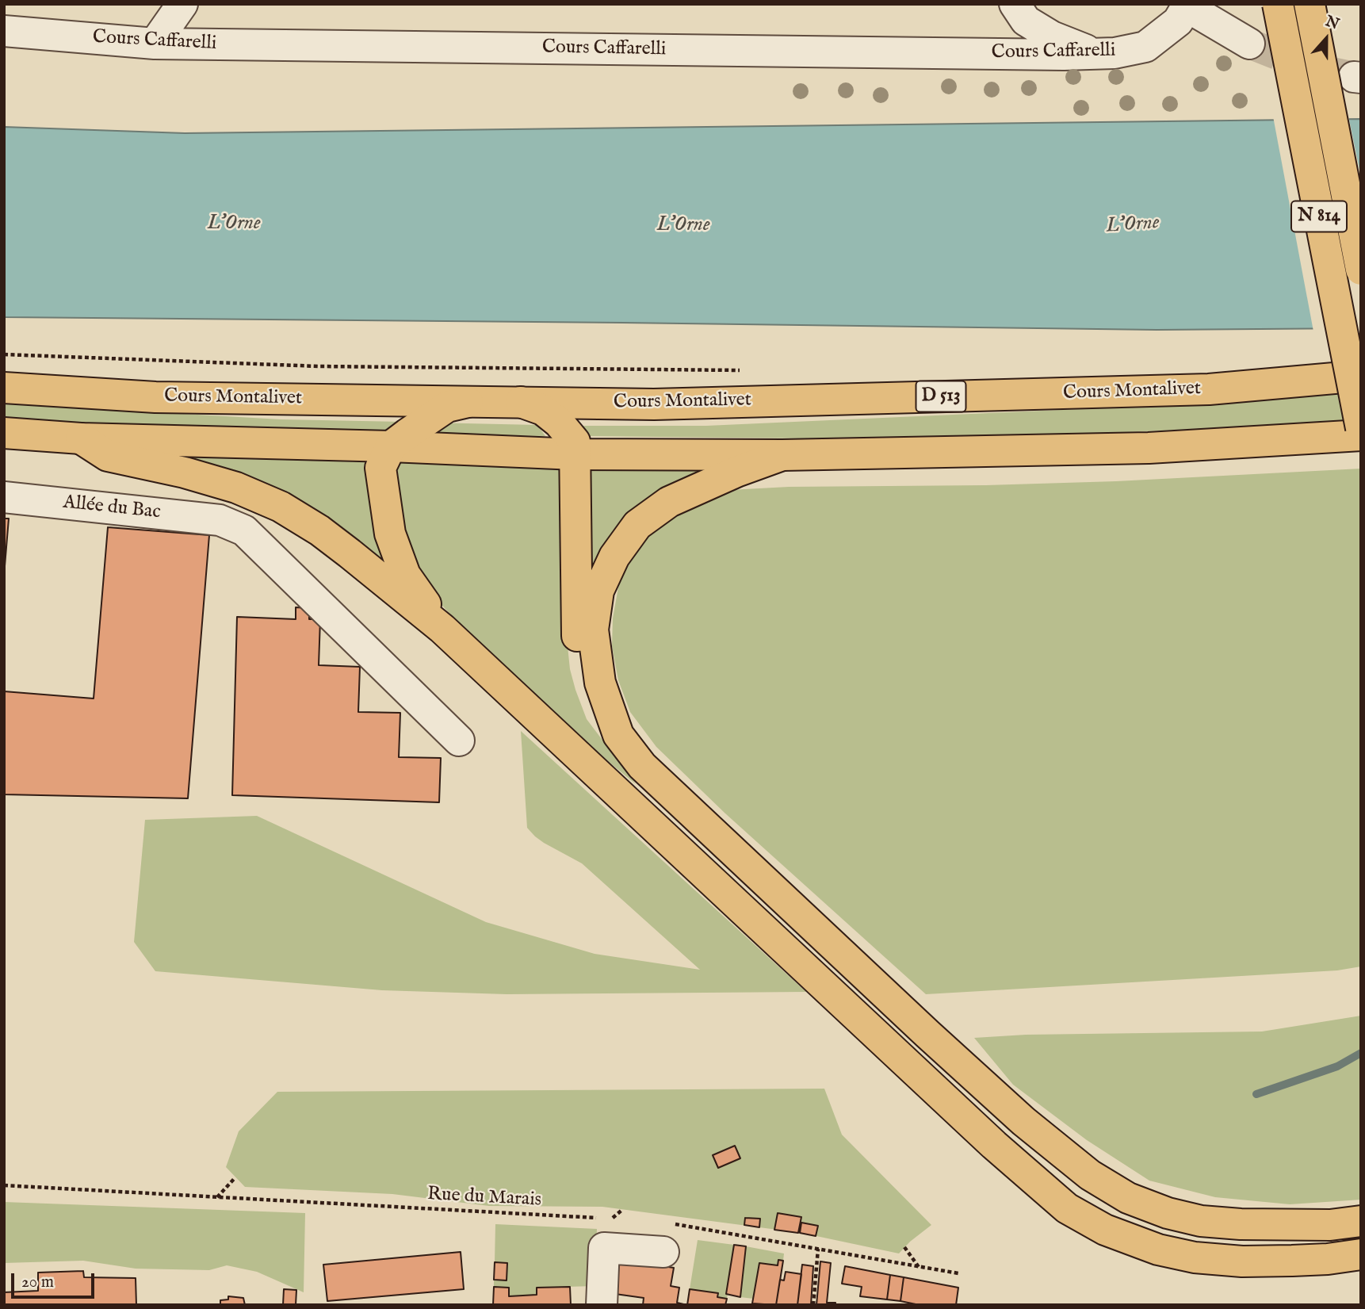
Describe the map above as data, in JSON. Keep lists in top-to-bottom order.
{
  "streets": {
    "main road": ["N 814", "Cours Montalivet", "D 513"],
    "street": ["Cours Caffarelli", "Allée du Bac"],
    "path": ["Rue du Marais"]
  },
  "water": ["L'Orne"],
  "scale_bar": "20 m",
  "north": "top"
}
